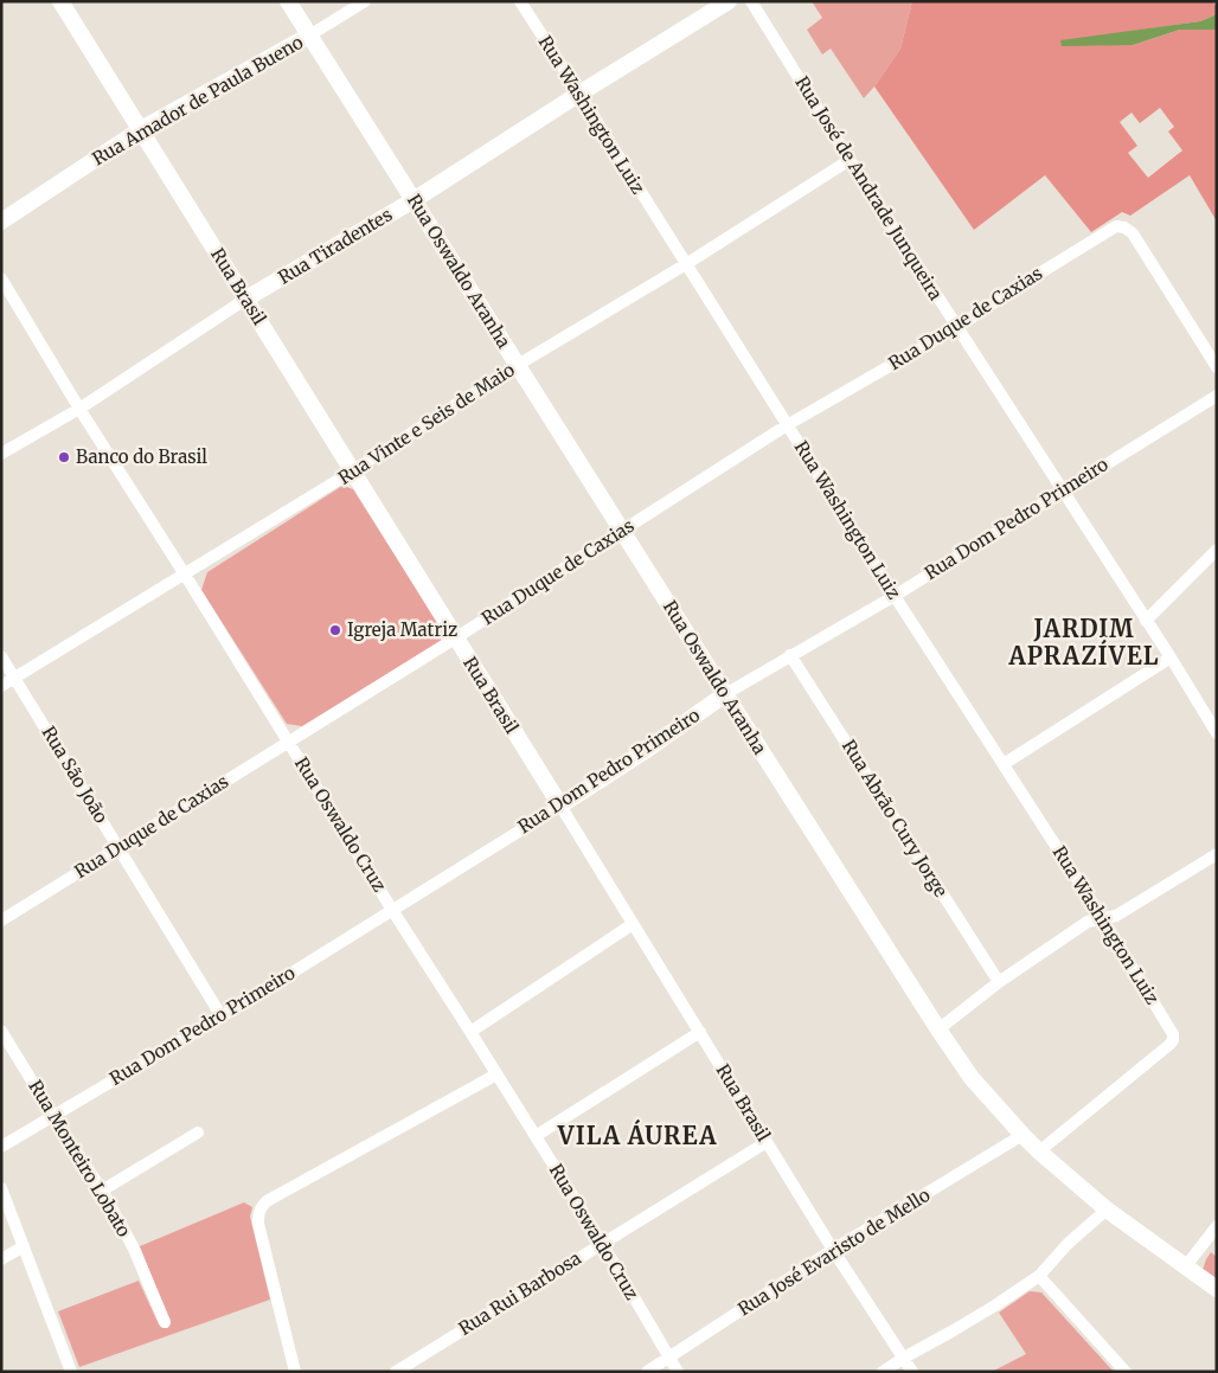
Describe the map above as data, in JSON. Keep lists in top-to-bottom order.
{
  "streets": {
    "street": [
      "Rua Amador de Paula Bueno",
      "Rua Washington Luiz",
      "Rua José de Andrade Junqueira",
      "Rua Tiradentes",
      "Rua Oswaldo Aranha",
      "Rua Brasil",
      "Rua Duque de Caxias",
      "Rua Vinte e Seis de Maio",
      "Rua Dom Pedro Primeiro",
      "Rua São João",
      "Rua Abrão Cury Jorge",
      "Rua Oswaldo Cruz",
      "Rua Monteiro Lobato",
      "Rua José Evaristo de Mello",
      "Rua Rui Barbosa"
    ]
  },
  "crossings": [
    ["Rua Amador de Paula Bueno", "Rua Oswaldo Aranha"],
    ["Rua Amador de Paula Bueno", "Rua Brasil"],
    ["Rua Washington Luiz", "Rua Tiradentes"],
    ["Rua Washington Luiz", "Rua Oswaldo Aranha"],
    ["Rua Washington Luiz", "Rua Duque de Caxias"],
    ["Rua Washington Luiz", "Rua Vinte e Seis de Maio"],
    ["Rua Washington Luiz", "Rua Dom Pedro Primeiro"],
    ["Rua José de Andrade Junqueira", "Rua Duque de Caxias"],
    ["Rua José de Andrade Junqueira", "Rua Vinte e Seis de Maio"],
    ["Rua José de Andrade Junqueira", "Rua Dom Pedro Primeiro"],
    ["Rua Tiradentes", "Rua Oswaldo Aranha"],
    ["Rua Tiradentes", "Rua Brasil"],
    ["Rua Tiradentes", "Rua Oswaldo Cruz"],
    ["Rua Oswaldo Aranha", "Rua Duque de Caxias"],
    ["Rua Oswaldo Aranha", "Rua Vinte e Seis de Maio"],
    ["Rua Oswaldo Aranha", "Rua Dom Pedro Primeiro"],
    ["Rua Oswaldo Aranha", "Rua José Evaristo de Mello"],
    ["Rua Brasil", "Rua Duque de Caxias"],
    ["Rua Brasil", "Rua Vinte e Seis de Maio"],
    ["Rua Brasil", "Rua Dom Pedro Primeiro"],
    ["Rua Brasil", "Rua José Evaristo de Mello"],
    ["Rua Brasil", "Rua Rui Barbosa"],
    ["Rua Duque de Caxias", "Rua São João"],
    ["Rua Duque de Caxias", "Rua Oswaldo Cruz"],
    ["Rua Vinte e Seis de Maio", "Rua São João"],
    ["Rua Vinte e Seis de Maio", "Rua Oswaldo Cruz"],
    ["Rua Dom Pedro Primeiro", "Rua São João"],
    ["Rua Dom Pedro Primeiro", "Rua Abrão Cury Jorge"],
    ["Rua Dom Pedro Primeiro", "Rua Oswaldo Cruz"],
    ["Rua Dom Pedro Primeiro", "Rua Monteiro Lobato"],
    ["Rua Oswaldo Cruz", "Rua José Evaristo de Mello"],
    ["Rua Oswaldo Cruz", "Rua Rui Barbosa"]
  ],
  "districts": ["JARDIM APRAZÍVEL", "VILA ÁUREA"],
  "places": ["Banco do Brasil", "Igreja Matriz"]
}
